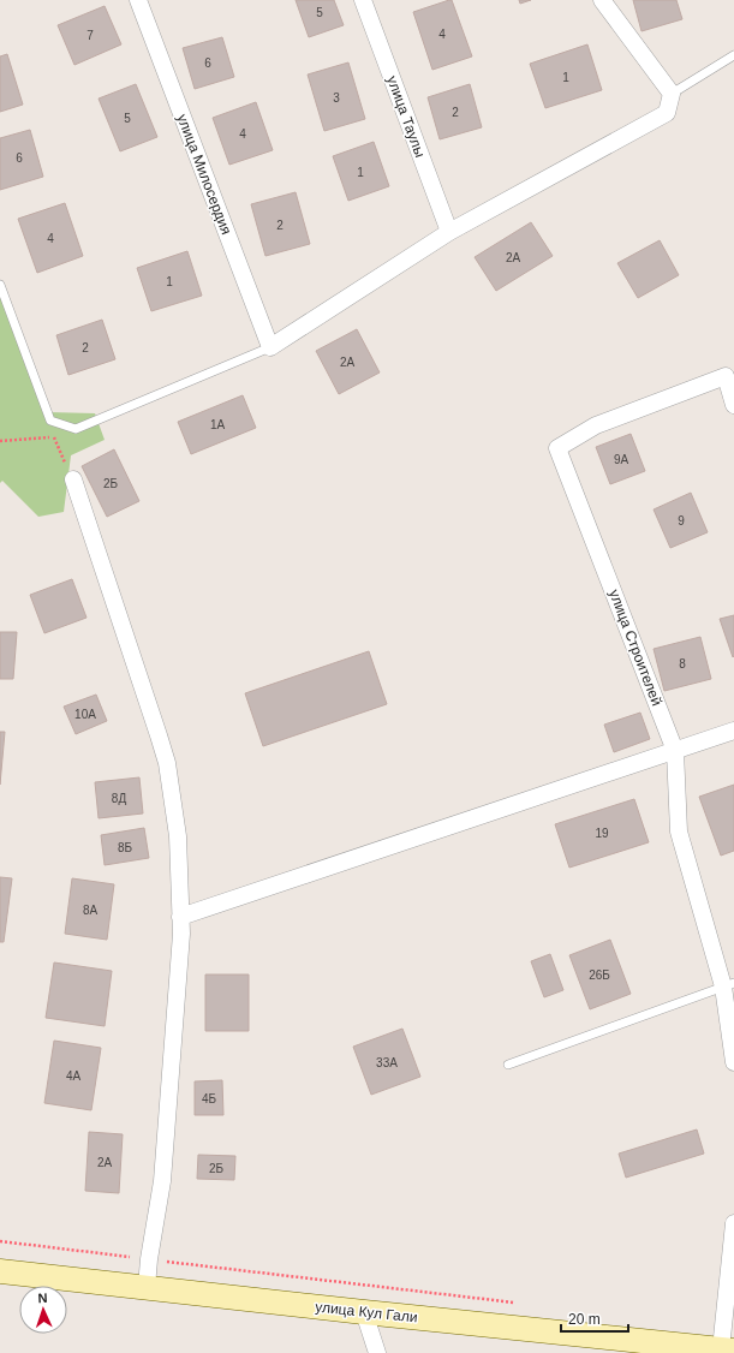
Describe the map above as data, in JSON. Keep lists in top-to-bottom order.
{
  "streets": {
    "street": [
      "улица Таулы",
      "улица Милосердия",
      "улица Строителей",
      "улица Кул Гали"
    ]
  },
  "house_numbers": [
    "5",
    "4",
    "7",
    "6",
    "1",
    "3",
    "2",
    "5",
    "4",
    "6",
    "1",
    "2",
    "4",
    "2А",
    "1",
    "2",
    "2А",
    "1А",
    "9А",
    "2Б",
    "9",
    "8",
    "10А",
    "8Д",
    "19",
    "8Б",
    "8А",
    "26Б",
    "33А",
    "4А",
    "4Б",
    "2А",
    "2Б"
  ],
  "scale_bar": "20 m",
  "north": "top"
}
